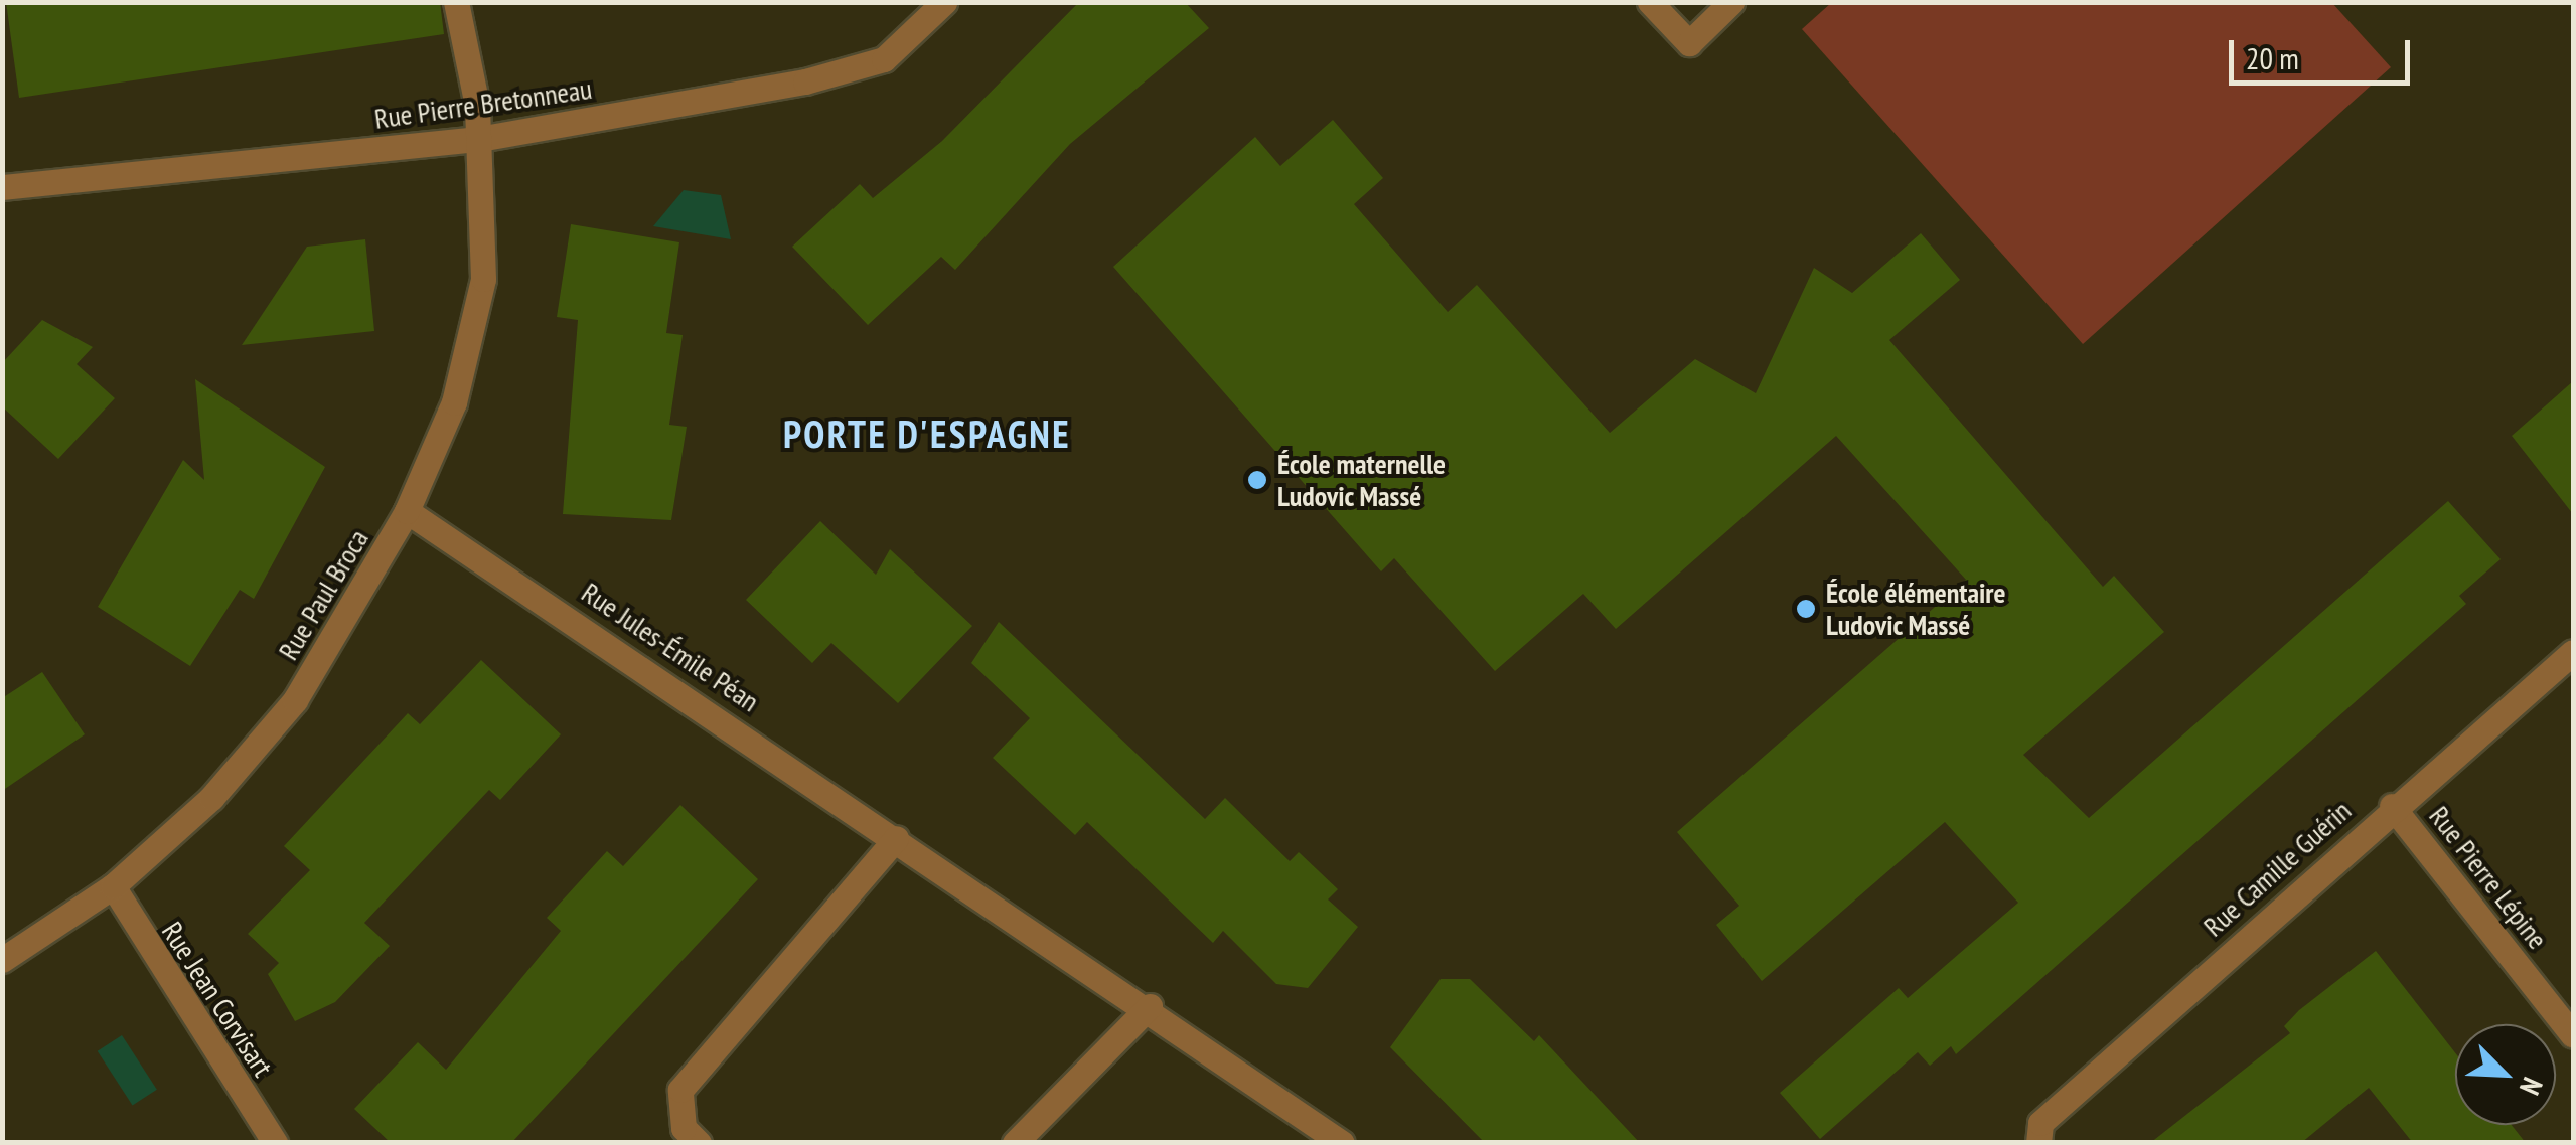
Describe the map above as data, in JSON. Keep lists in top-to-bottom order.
{
  "streets": {
    "street": [
      "Rue Pierre Bretonneau",
      "Rue Paul Broca",
      "Rue Jules-Émile Péan",
      "Rue Camille Guérin",
      "Rue Pierre Lépine",
      "Rue Jean Corvisart"
    ]
  },
  "crossings": [
    ["Rue Pierre Bretonneau", "Rue Paul Broca"],
    ["Rue Paul Broca", "Rue Jules-Émile Péan"],
    ["Rue Paul Broca", "Rue Jean Corvisart"],
    ["Rue Camille Guérin", "Rue Pierre Lépine"]
  ],
  "districts": ["PORTE D'ESPAGNE"],
  "places": ["École maternelle Ludovic Massé", "École élémentaire Ludovic Massé"],
  "scale_bar": "20 m",
  "north": "bottom right"
}
